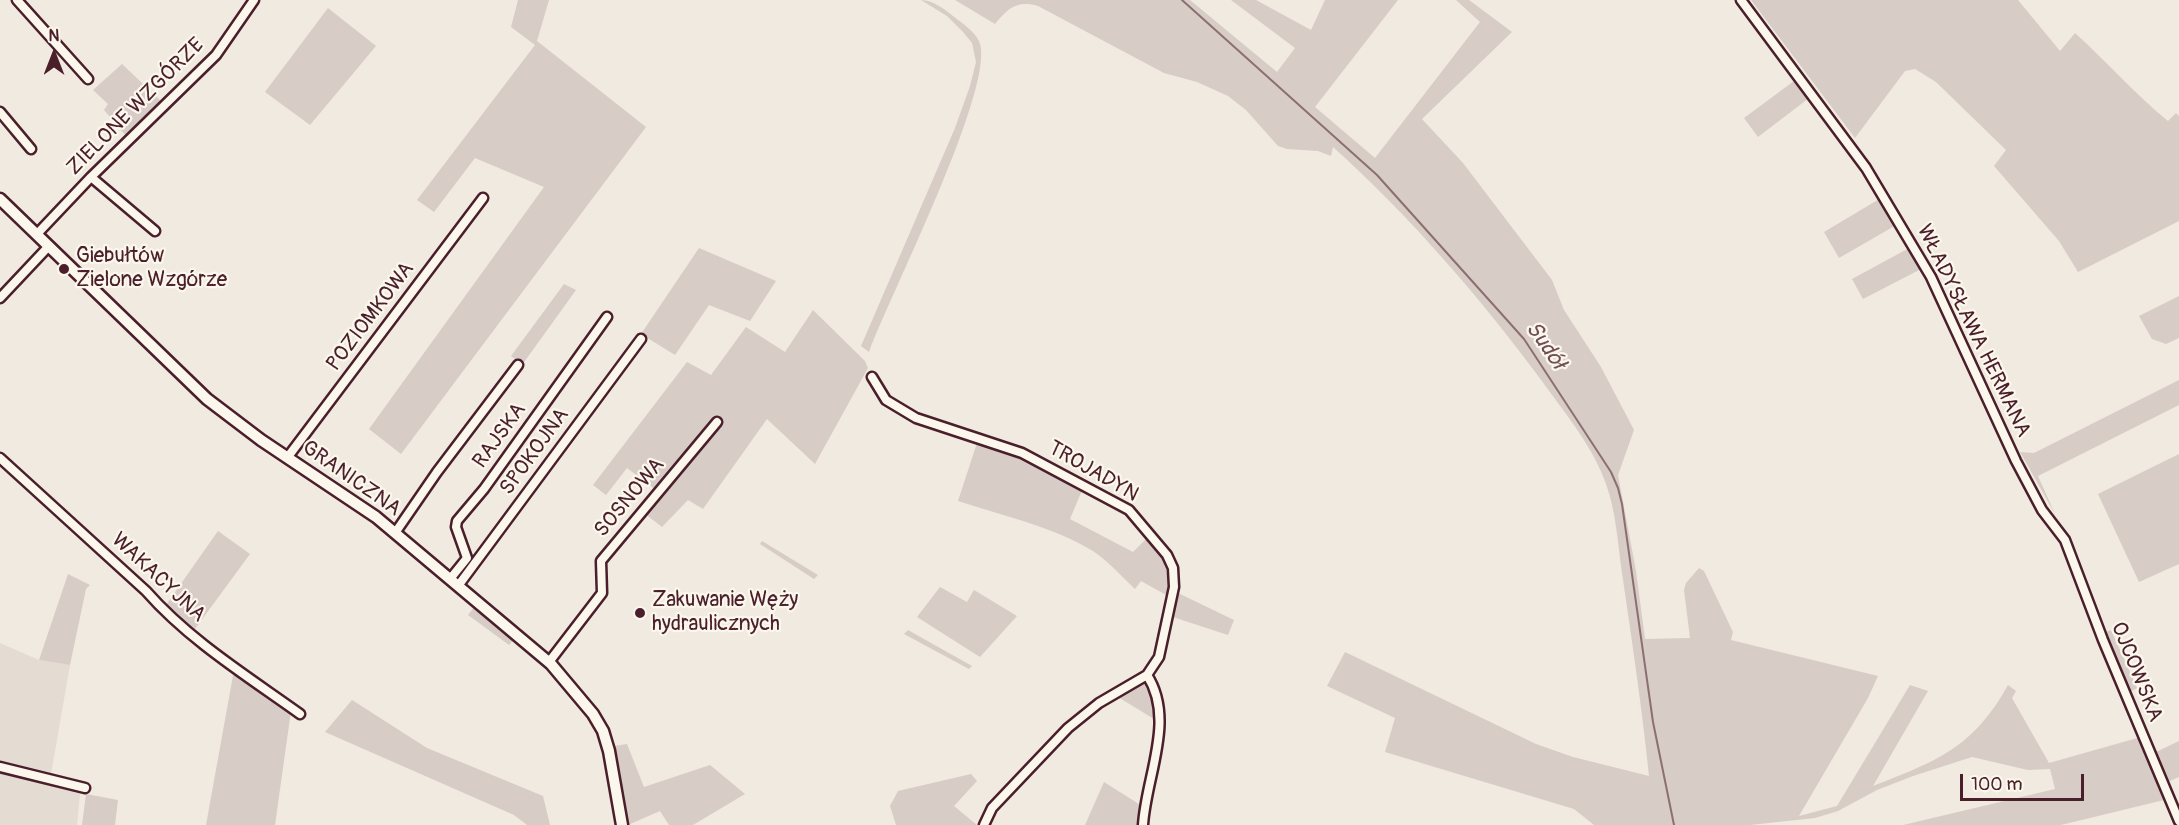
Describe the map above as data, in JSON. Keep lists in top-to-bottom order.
{
  "streets": {
    "street": [
      "ZIELONE WZGÓRZE",
      "POZIOMKOWA",
      "WŁADYSŁAWA HERMANA",
      "RAJSKA",
      "SPOKOJNA",
      "TROJADYN",
      "GRANICZNA",
      "SOSNOWA",
      "WAKACYJNA",
      "OJCOWSKA"
    ]
  },
  "crossings": [
    ["ZIELONE WZGÓRZE", "GRANICZNA"],
    ["POZIOMKOWA", "GRANICZNA"],
    ["WŁADYSŁAWA HERMANA", "OJCOWSKA"],
    ["RAJSKA", "SPOKOJNA"],
    ["RAJSKA", "GRANICZNA"],
    ["SPOKOJNA", "GRANICZNA"],
    ["GRANICZNA", "SOSNOWA"]
  ],
  "water": ["Sudół"],
  "places": ["Giebułtów Zielone Wzgórze", "Zakuwanie Węży hydraulicznych"],
  "scale_bar": "100 m",
  "north": "top"
}
